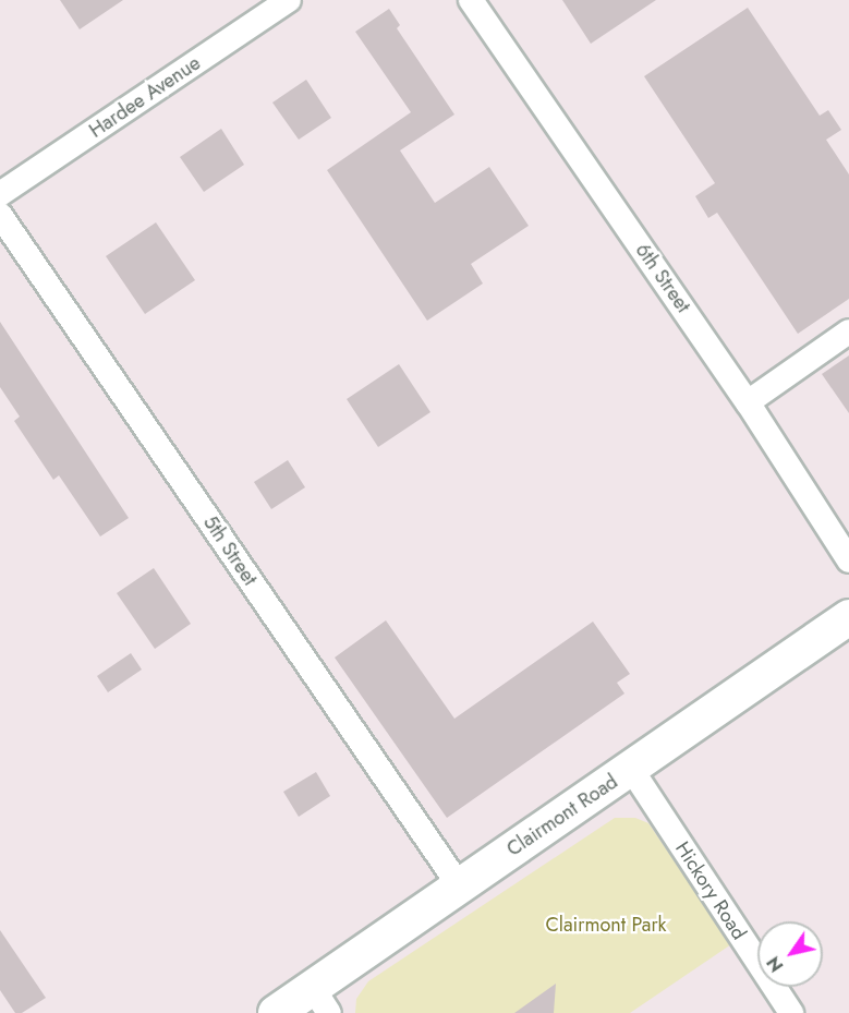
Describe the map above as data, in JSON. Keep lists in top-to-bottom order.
{
  "streets": {
    "main road": ["Clairmont Road"],
    "street": [
      "Hardee Avenue",
      "6th Street",
      "5th Street",
      "Hickory Road"
    ]
  },
  "crossings": [
    ["5th Street", "Clairmont Road"],
    ["Clairmont Road", "Hickory Road"]
  ],
  "parks": ["Clairmont Park"],
  "north": "bottom left"
}
